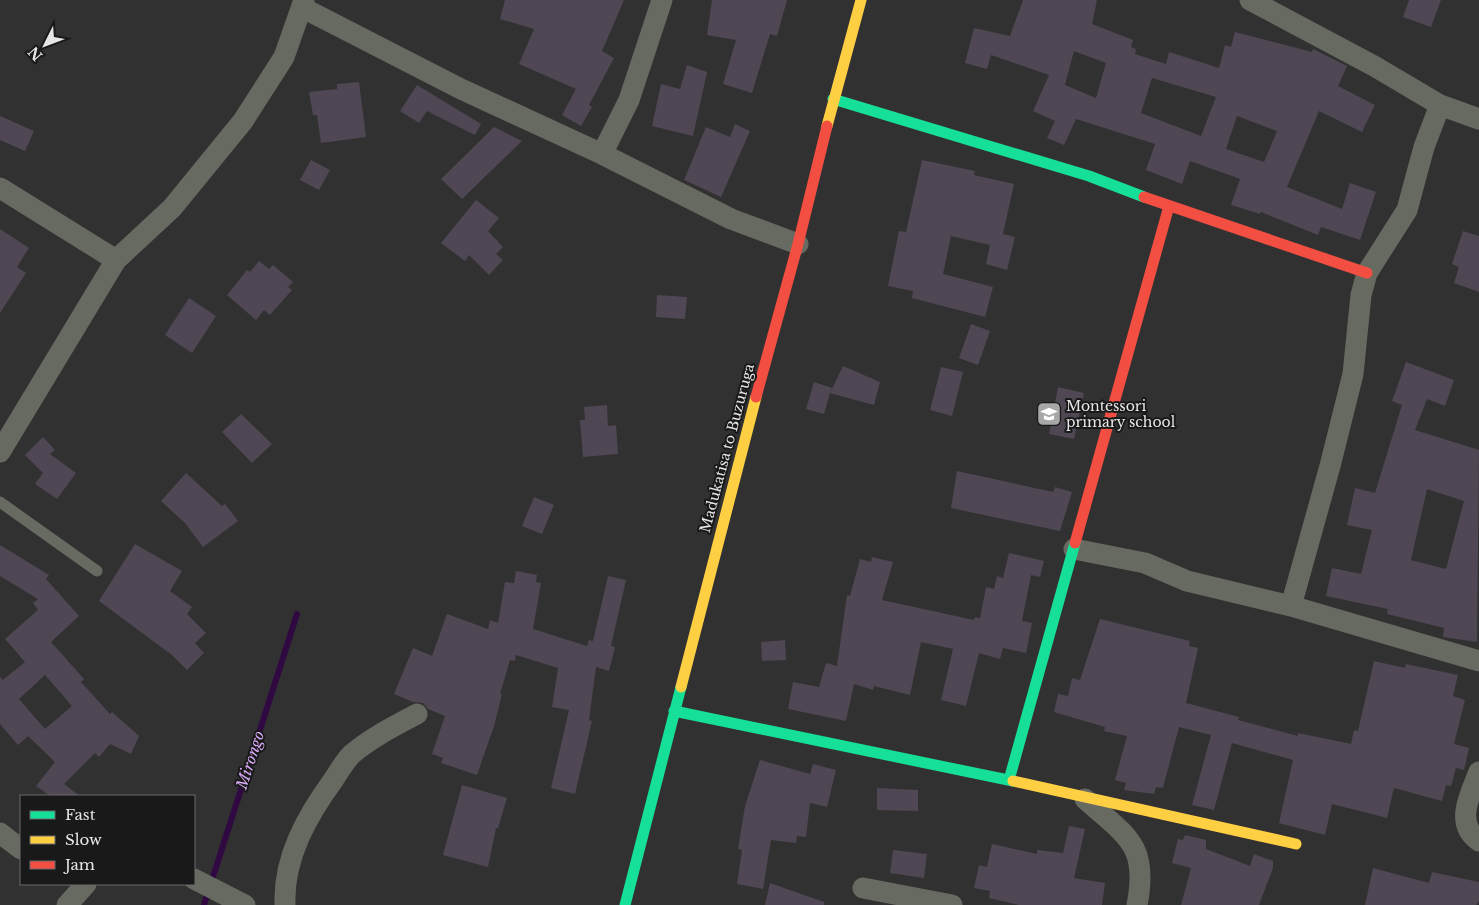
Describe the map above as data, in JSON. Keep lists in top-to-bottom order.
{
  "streets": {
    "street": ["Madukatisa to Buzuruga"]
  },
  "water": ["Mirongo"],
  "places": {
    "school or university": ["Montessori primary school"]
  },
  "legend": ["Fast", "Slow", "Jam"],
  "north": "bottom left"
}
